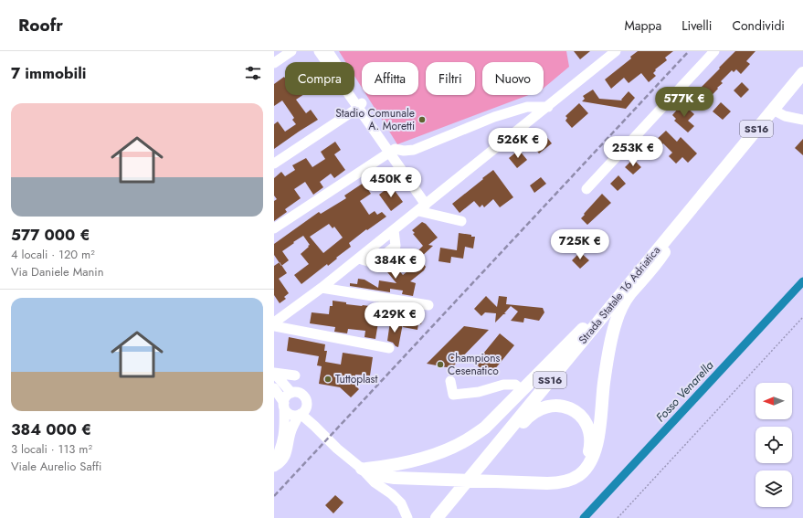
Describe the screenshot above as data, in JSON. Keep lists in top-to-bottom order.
{
  "streets": {
    "main road": ["SS16", "Strada Statale 16 Adriatica"]
  },
  "water": ["Fosso Venarella"],
  "places": ["Stadio Comunale A. Moretti", "Champions Cesenatico", "Tuttoplast"],
  "north": "left",
  "page": {
    "header": "Roofr",
    "nav": ["Mappa", "Livelli", "Condividi"],
    "heading": "7 immobili",
    "chip": [
      "Compra",
      "Affitta",
      "Filtri",
      "Nuovo"
    ],
    "price": [
      "577K €",
      "526K €",
      "253K €",
      "450K €",
      "725K €",
      "384K €",
      "429K €"
    ],
    "list": [
      {
        "name": "577 000 €",
        "note": "4 locali · 120 m² · Via Daniele Manin"
      },
      {
        "name": "384 000 €",
        "note": "3 locali · 113 m² · Viale Aurelio Saffi"
      }
    ]
  }
}
